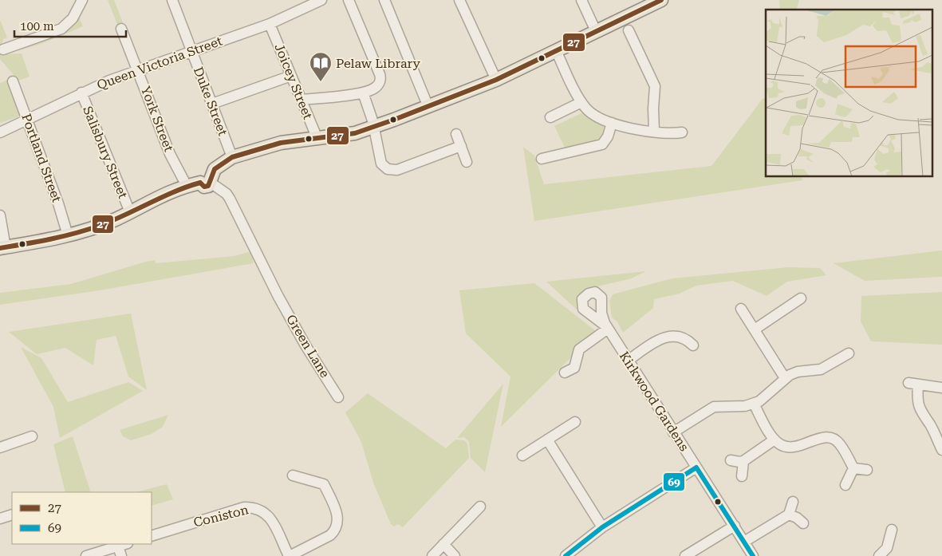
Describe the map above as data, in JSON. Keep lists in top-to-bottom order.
{
  "streets": {
    "street": [
      "Queen Victoria Street",
      "Joicey Street",
      "Duke Street",
      "York Street",
      "Salisbury Street",
      "Portland Street",
      "Green Lane",
      "Kirkwood Gardens",
      "Coniston"
    ]
  },
  "crossings": [
    ["Queen Victoria Street", "Joicey Street"],
    ["Queen Victoria Street", "Duke Street"],
    ["Queen Victoria Street", "York Street"],
    ["Queen Victoria Street", "Salisbury Street"],
    ["Queen Victoria Street", "Portland Street"]
  ],
  "places": {
    "library": ["Pelaw Library"]
  },
  "lines": ["transit line 27", "transit line 69"],
  "legend": ["27", "69"],
  "scale_bar": "100 m"
}
